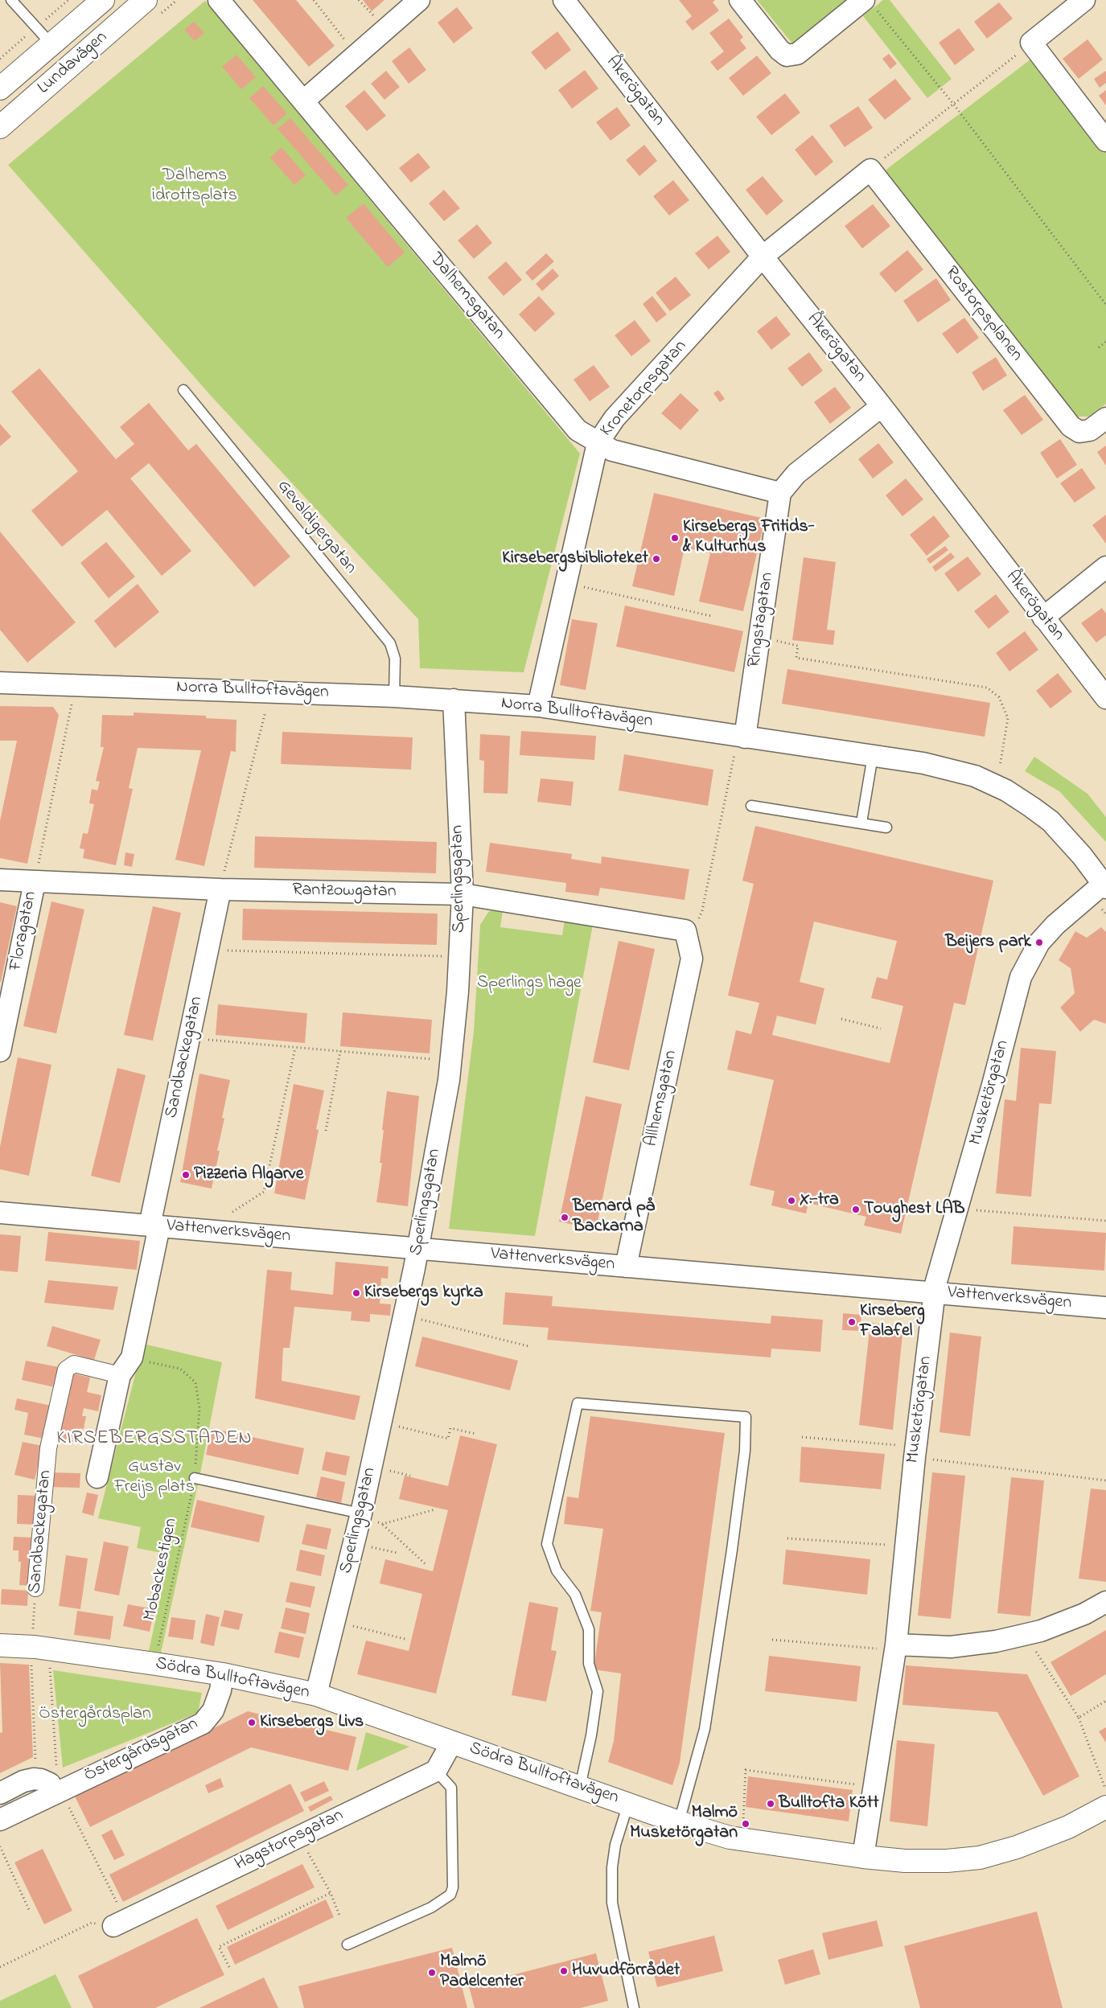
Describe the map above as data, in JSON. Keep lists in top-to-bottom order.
{
  "streets": {
    "street": [
      "Lundavägen",
      "Åkerögatan",
      "Dalhemsgatan",
      "Rostorpsplanen",
      "Kronetorpsgatan",
      "Ringstagatan",
      "Norra Bulltoftavägen",
      "Sperlingsgatan",
      "Rantzowgatan",
      "Floragatan",
      "Sandbackegatan",
      "Musketörgatan",
      "Allhemsgatan",
      "Vattenverksvägen",
      "Södra Bulltoftavägen",
      "Östergårdsgatan",
      "Hagstorpsgatan"
    ],
    "lane": ["Gevaldigergatan"],
    "path": ["Mobackestigen"]
  },
  "crossings": [
    ["Åkerögatan", "Kronetorpsgatan"],
    ["Dalhemsgatan", "Kronetorpsgatan"],
    ["Dalhemsgatan", "Ringstagatan"],
    ["Rostorpsplanen", "Kronetorpsgatan"],
    ["Kronetorpsgatan", "Norra Bulltoftavägen"],
    ["Gevaldigergatan", "Norra Bulltoftavägen"],
    ["Ringstagatan", "Norra Bulltoftavägen"],
    ["Norra Bulltoftavägen", "Sperlingsgatan"],
    ["Norra Bulltoftavägen", "Musketörgatan"],
    ["Sperlingsgatan", "Rantzowgatan"],
    ["Sperlingsgatan", "Vattenverksvägen"],
    ["Sperlingsgatan", "Södra Bulltoftavägen"],
    ["Rantzowgatan", "Floragatan"],
    ["Rantzowgatan", "Sandbackegatan"],
    ["Rantzowgatan", "Allhemsgatan"],
    ["Sandbackegatan", "Vattenverksvägen"],
    ["Sandbackegatan", "Mobackestigen"],
    ["Musketörgatan", "Vattenverksvägen"],
    ["Musketörgatan", "Södra Bulltoftavägen"],
    ["Allhemsgatan", "Vattenverksvägen"],
    ["Mobackestigen", "Södra Bulltoftavägen"],
    ["Södra Bulltoftavägen", "Östergårdsgatan"]
  ],
  "districts": ["KIRSEBERGSSTADEN"],
  "parks": [
    "Dalhems idrottsplats",
    "Sperlings hage",
    "Gustav Freijs plats",
    "Östergårdsplan"
  ],
  "places": [
    "Kirsebergs Fritids- & Kulturhus",
    "Kirsebergsbiblioteket",
    "Beijers park",
    "Pizzeria Algarve",
    "X:-tra",
    "Toughest LAB",
    "Bernard på Backarna",
    "Kirsebergs kyrka",
    "Kirseberg Falafel",
    "Kirsebergs Livs",
    "Bulltofta Kött",
    "Malmö Musketörgatan",
    "Huvudförrådet",
    "Malmö Padelcenter"
  ]
}
